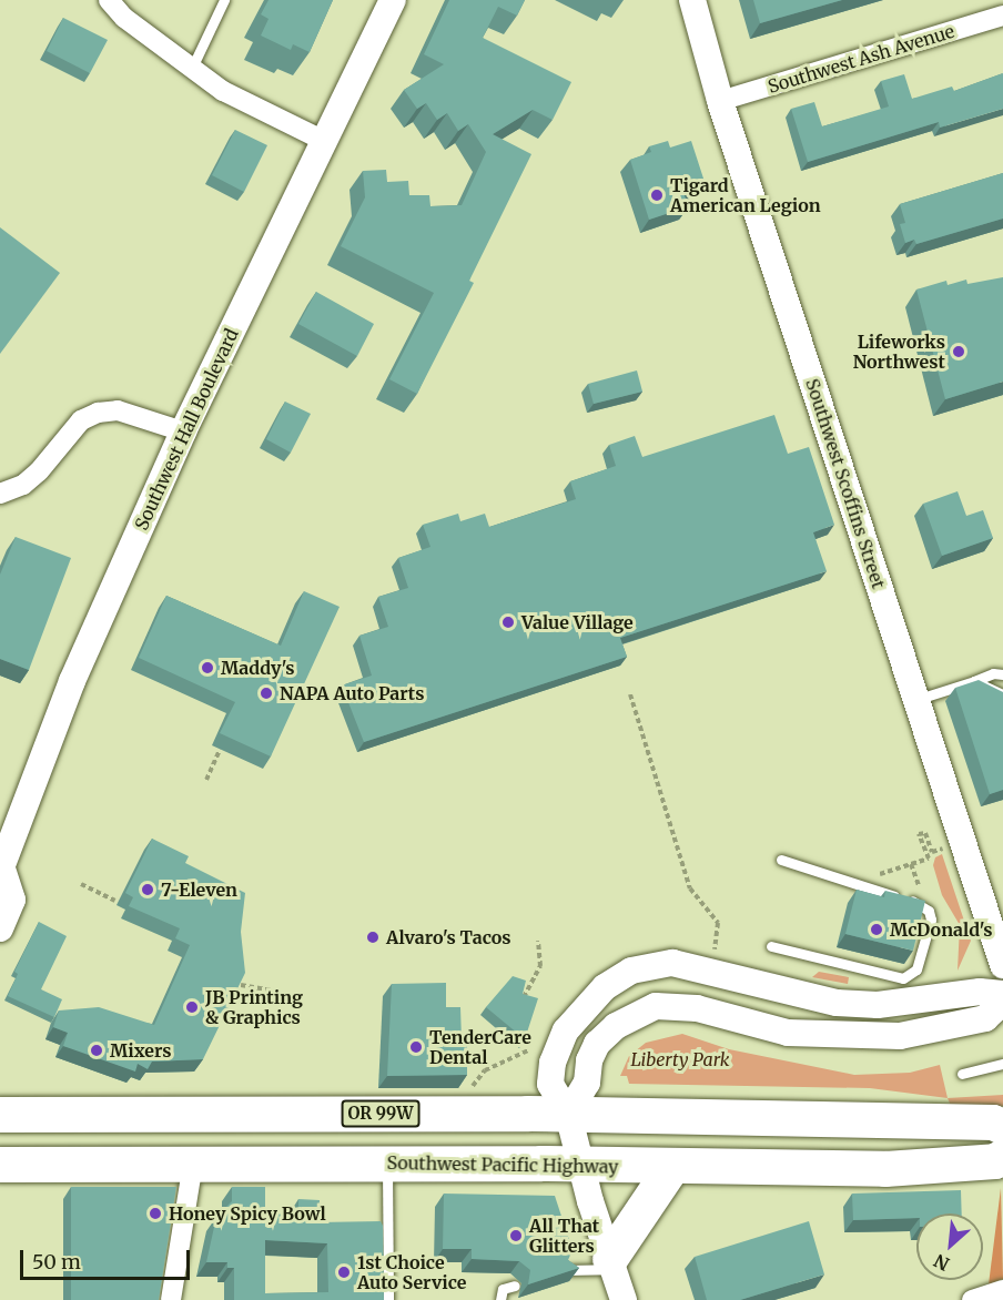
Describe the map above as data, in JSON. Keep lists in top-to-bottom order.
{
  "streets": {
    "highway": ["OR 99W", "Southwest Pacific Highway"],
    "street": ["Southwest Ash Avenue", "Southwest Hall Boulevard", "Southwest Scoffins Street"]
  },
  "crossings": [
    ["Southwest Ash Avenue", "Southwest Scoffins Street"]
  ],
  "parks": ["Liberty Park"],
  "places": [
    "Tigard American Legion",
    "Lifeworks Northwest",
    "Value Village",
    "Maddy's",
    "NAPA Auto Parts",
    "7-Eleven",
    "McDonald's",
    "Alvaro's Tacos",
    "JB Printing & Graphics",
    "TenderCare Dental",
    "Mixers",
    "Honey Spicy Bowl",
    "All That Glitters",
    "1st Choice Auto Service"
  ],
  "scale_bar": "50 m",
  "north": "bottom left"
}
